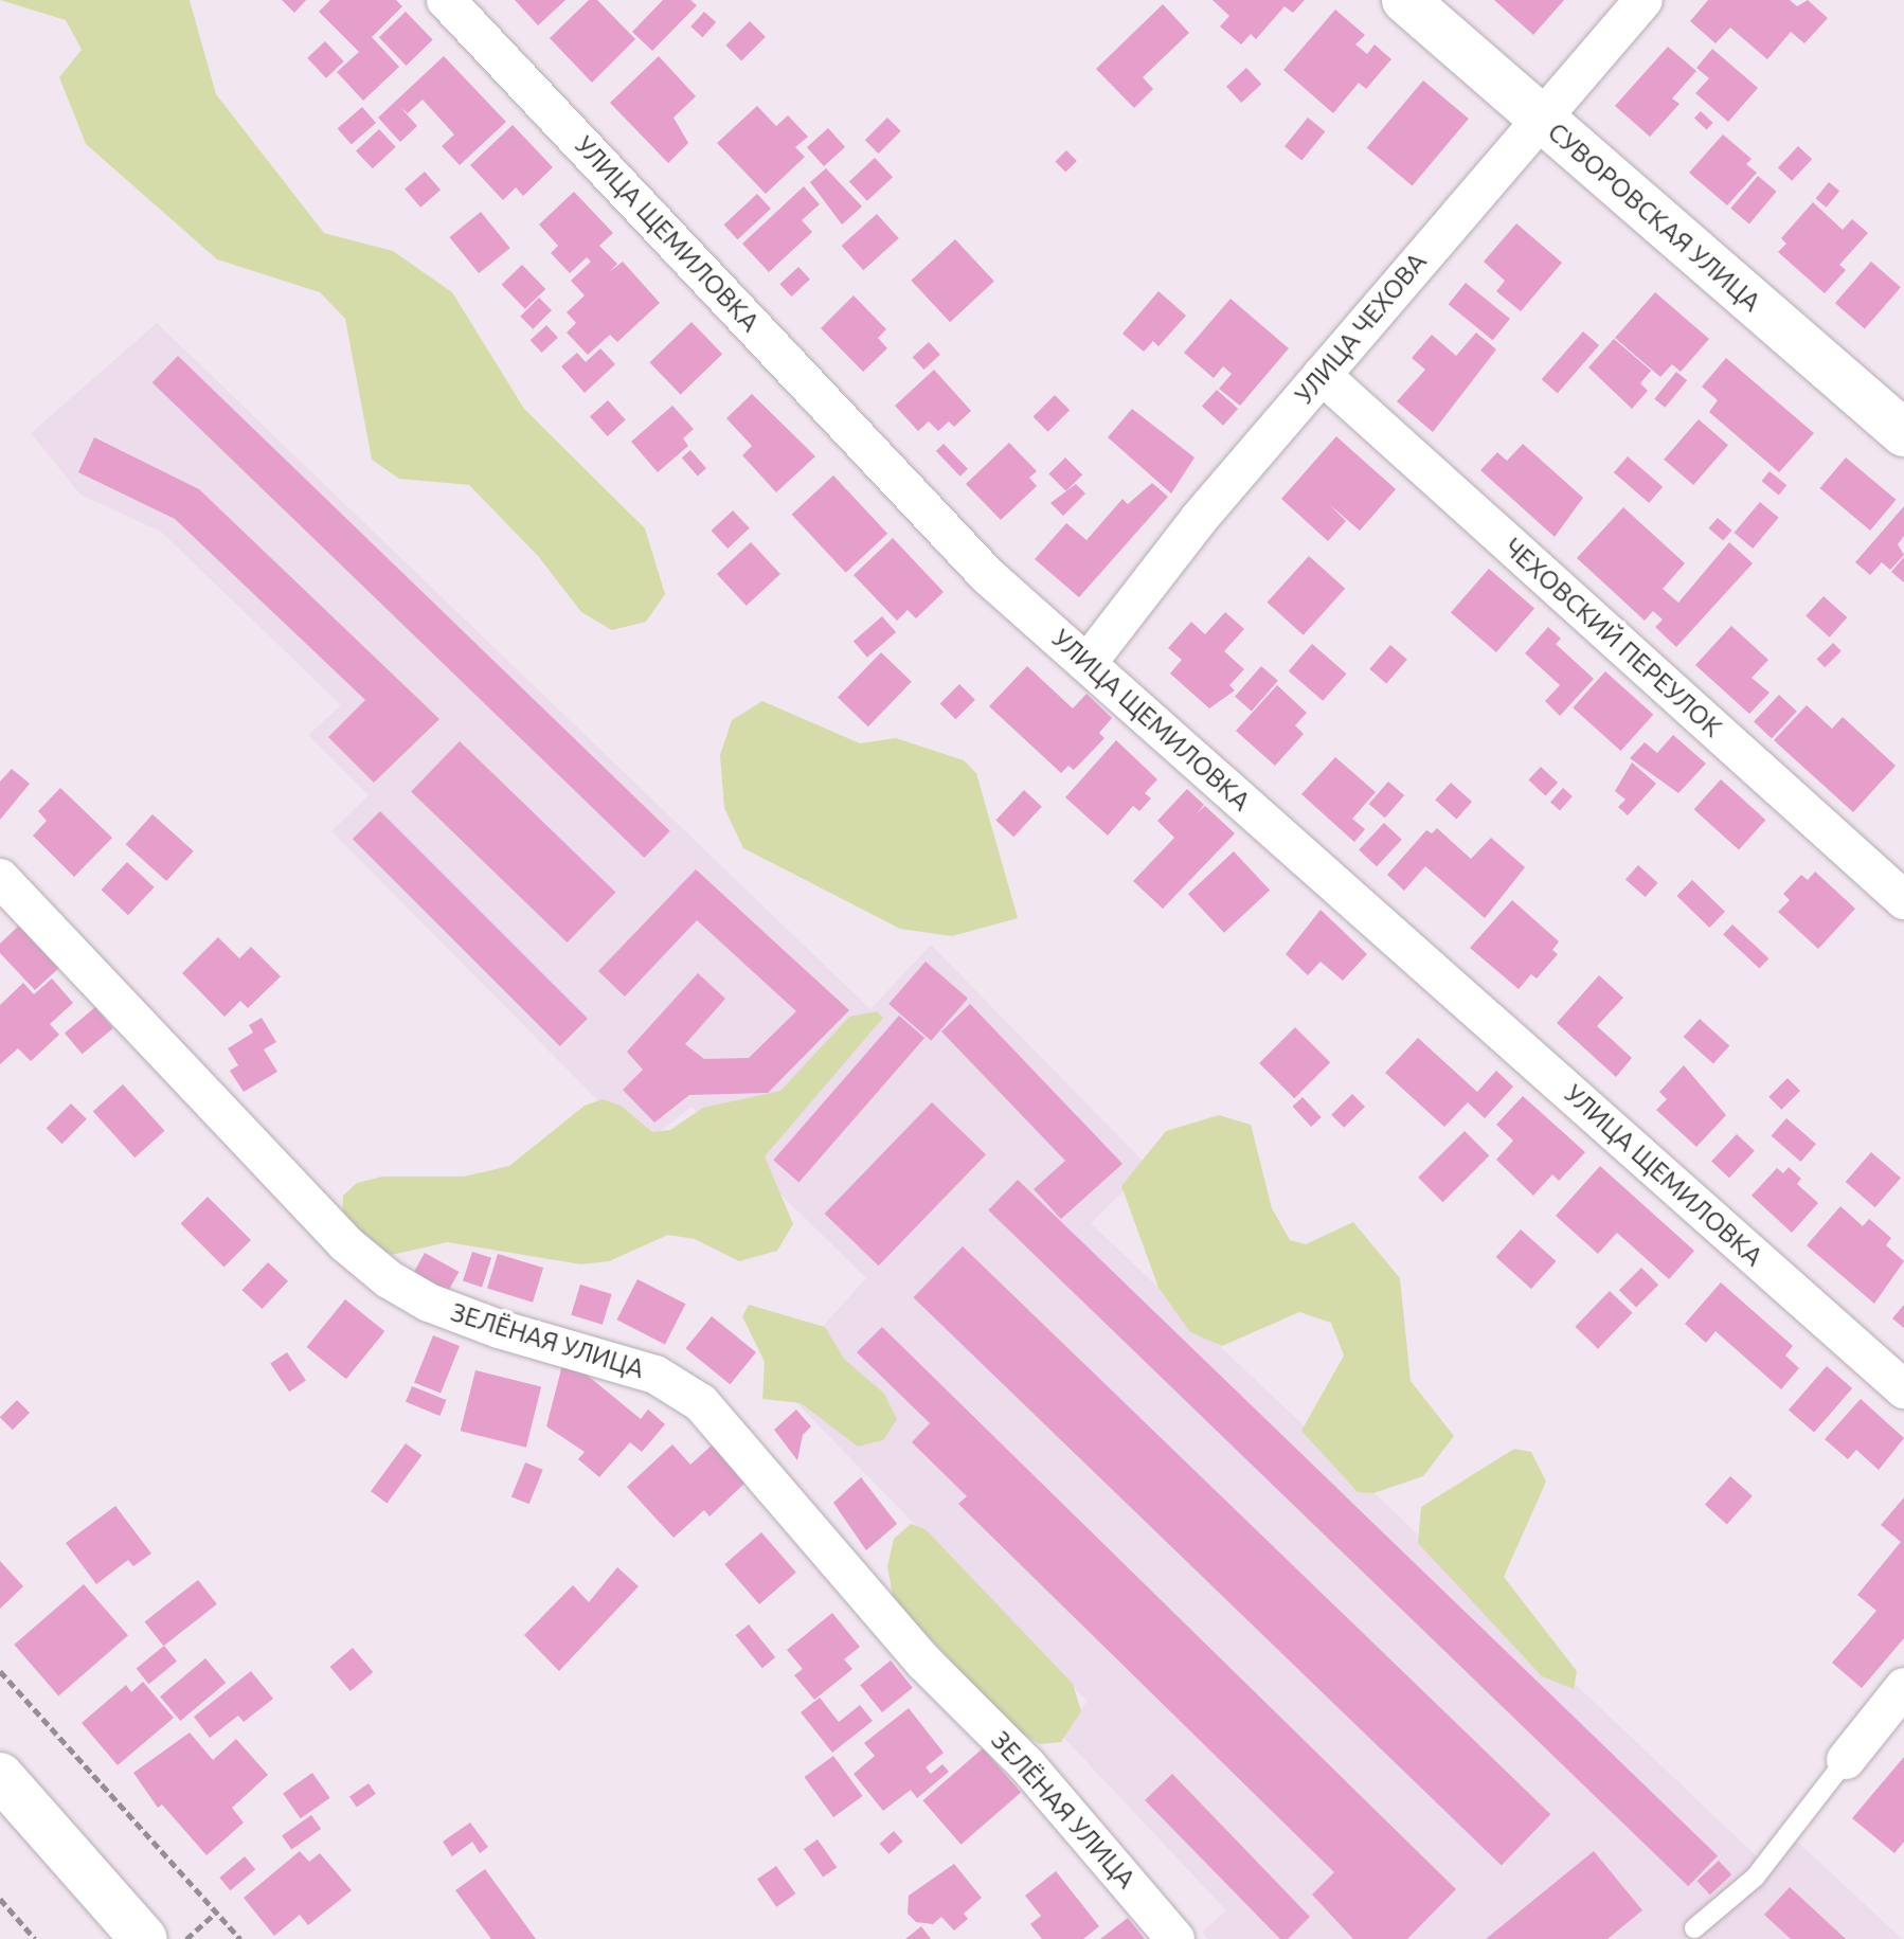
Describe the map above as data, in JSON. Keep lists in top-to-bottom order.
{
  "streets": {
    "street": [
      "СУВОРОВСКАЯ УЛИЦА",
      "УЛИЦА ЩЕМИЛОВКА",
      "УЛИЦА ЧЕХОВА",
      "ЧЕХОВСКИЙ ПЕРЕУЛОК",
      "ЗЕЛЁНАЯ УЛИЦА"
    ]
  },
  "crossings": [
    ["СУВОРОВСКАЯ УЛИЦА", "УЛИЦА ЧЕХОВА"],
    ["УЛИЦА ЩЕМИЛОВКА", "УЛИЦА ЧЕХОВА"],
    ["УЛИЦА ЧЕХОВА", "ЧЕХОВСКИЙ ПЕРЕУЛОК"]
  ]
}
